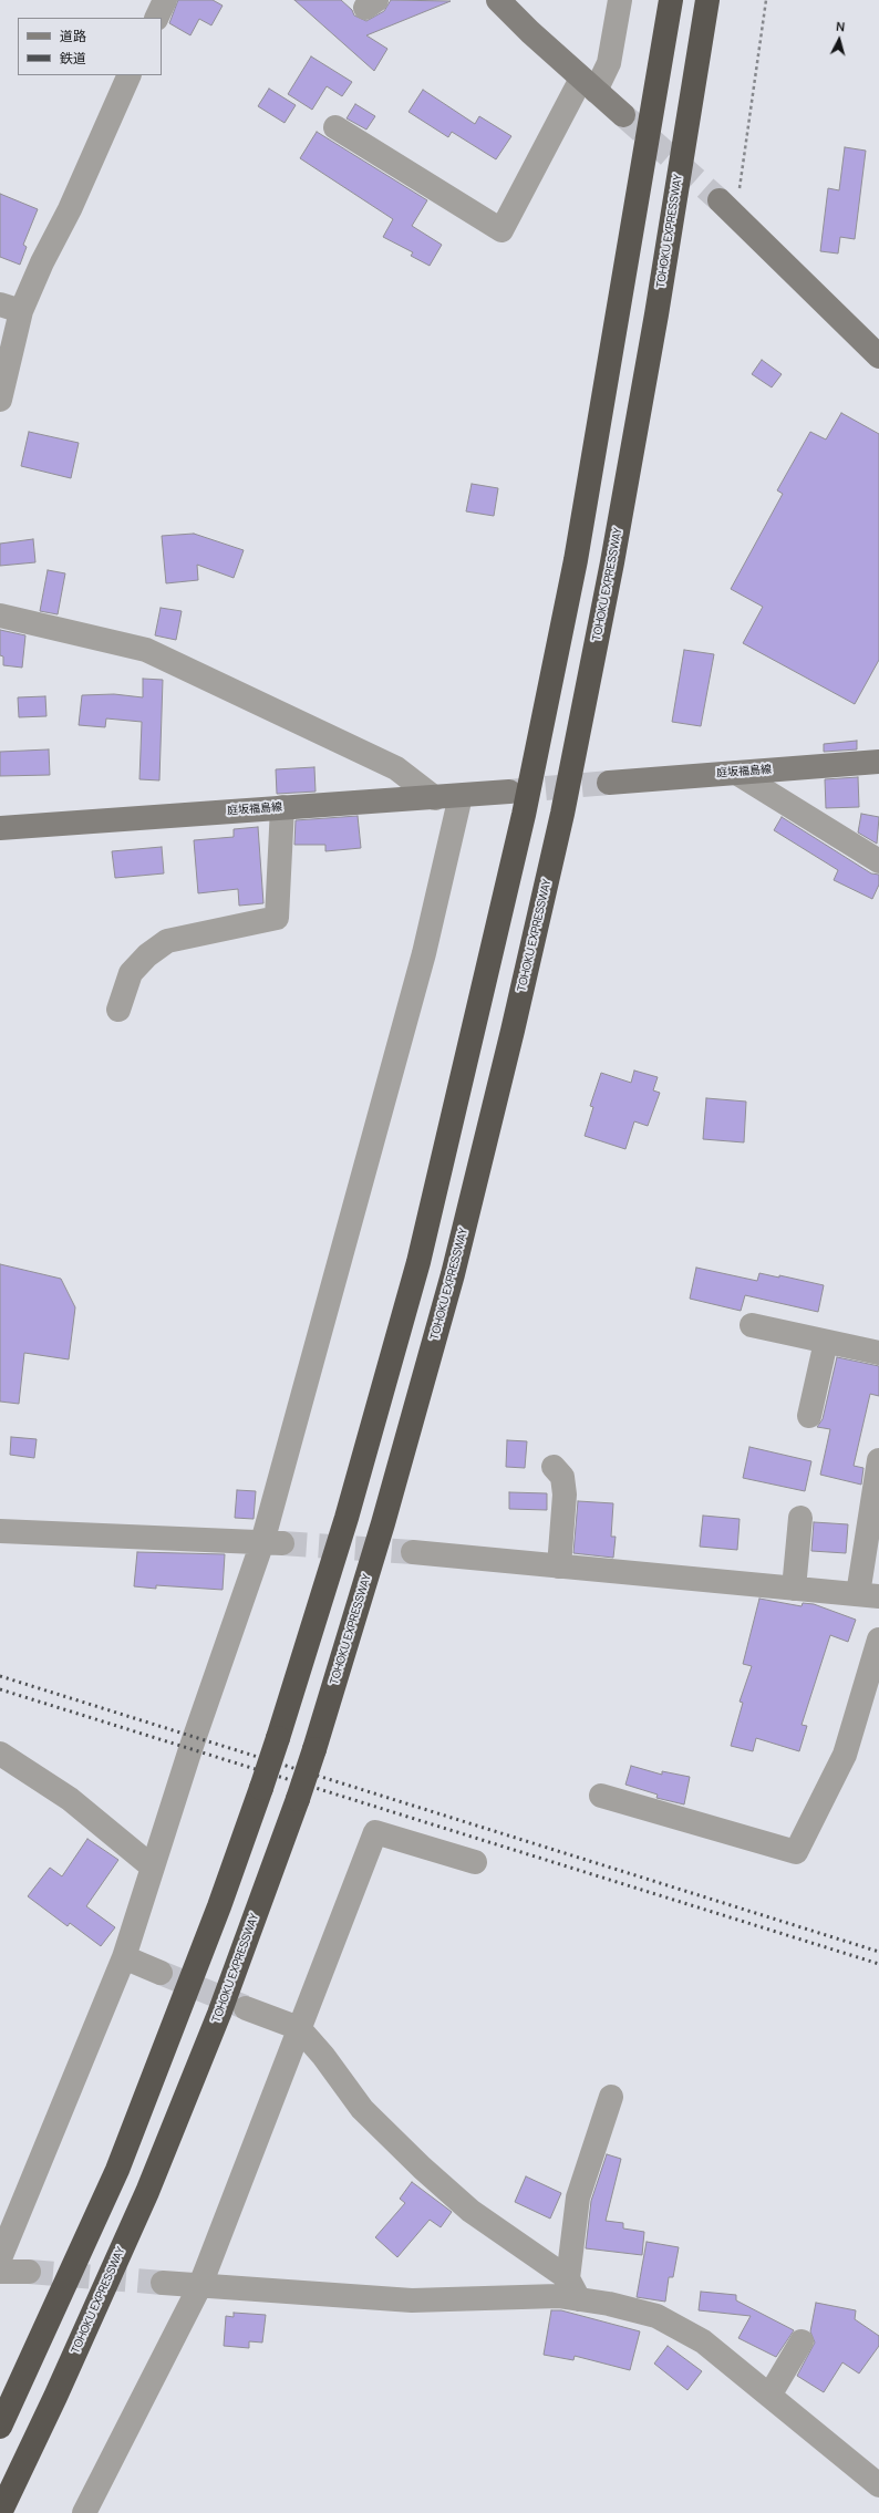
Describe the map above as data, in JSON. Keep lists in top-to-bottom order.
{
  "streets": {
    "highway": ["TOHOKU EXPRESSWAY"],
    "main road": ["庭坂福島線"]
  },
  "legend": ["道路", "鉄道"],
  "north": "top"
}
